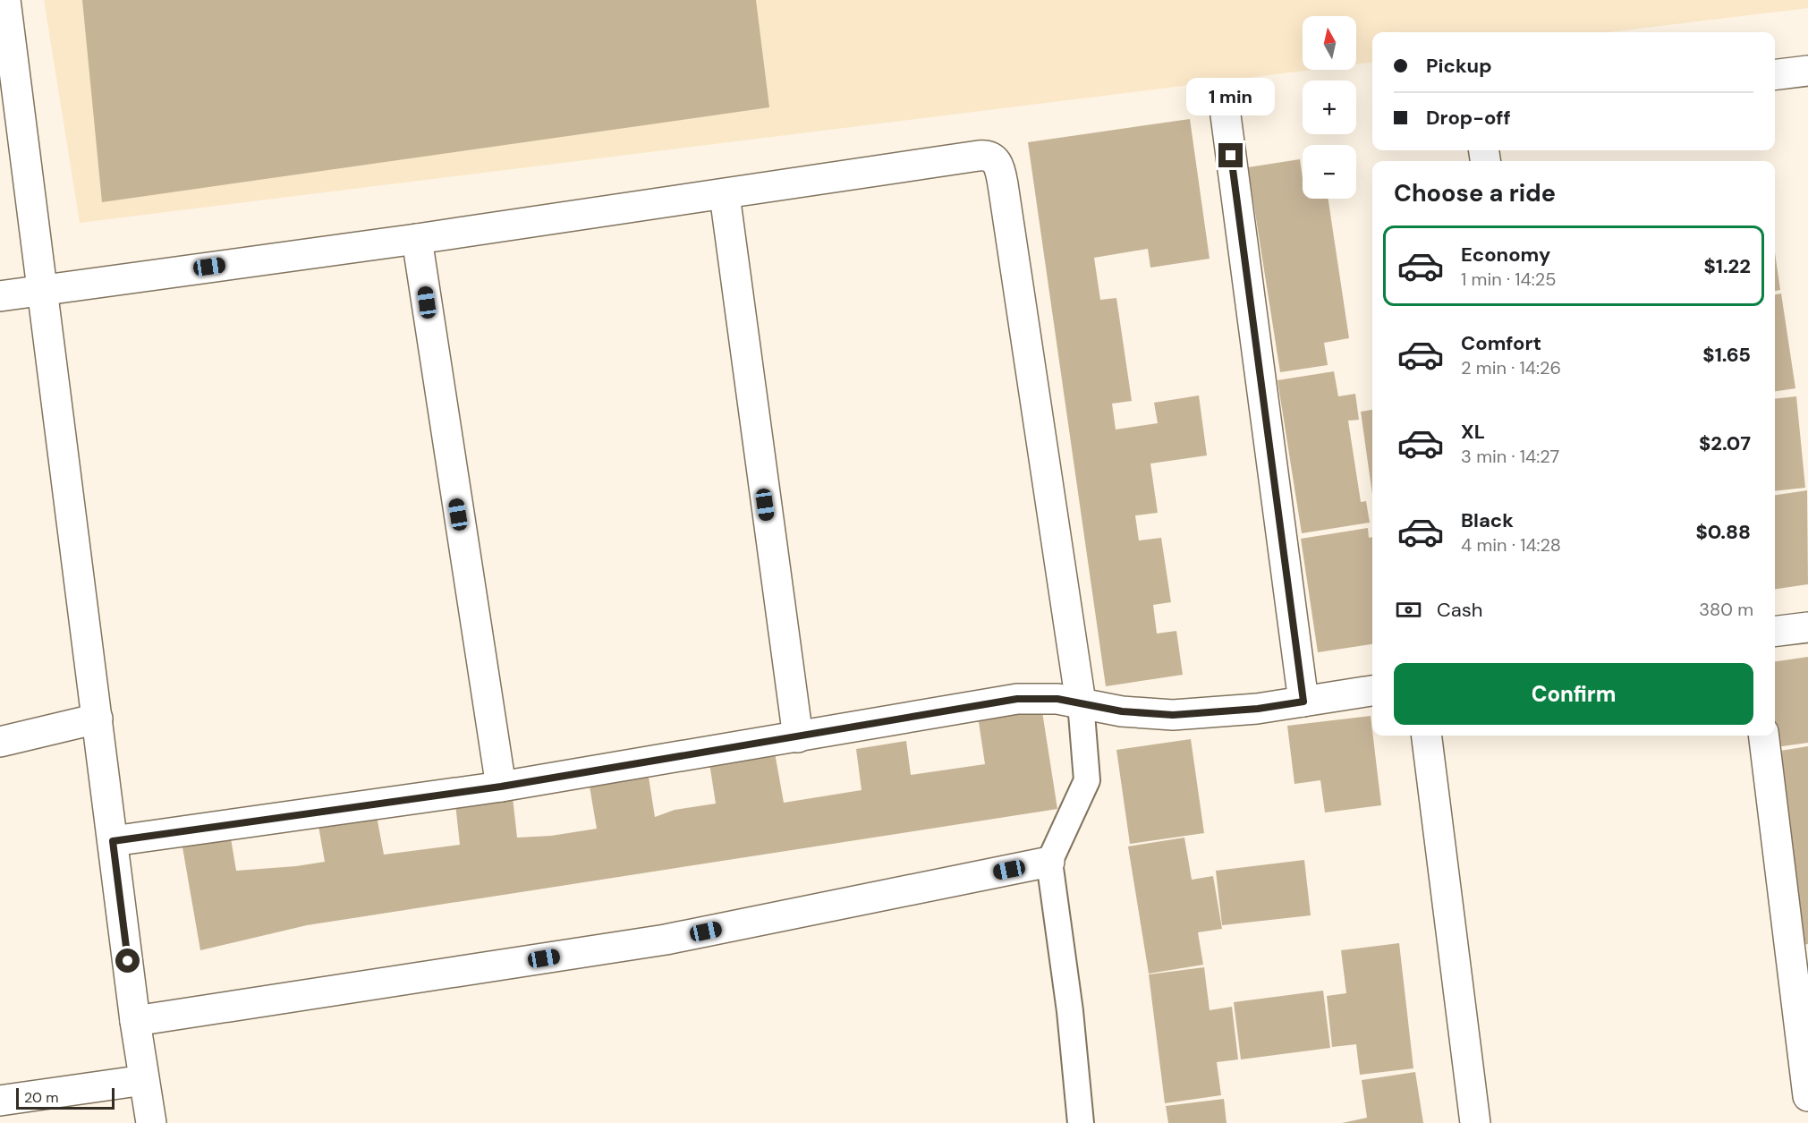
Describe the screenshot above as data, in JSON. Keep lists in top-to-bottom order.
{
  "scale_bar": "20 m",
  "north": "top",
  "page": {
    "map_buttons": ["+", "−"],
    "banner": ["Pickup", "Drop-off"],
    "bubble": "1 min",
    "heading": "Choose a ride",
    "list": [
      {
        "name": "Economy",
        "note": "1 min · 14:25",
        "value": "$1.22"
      },
      {
        "name": "Comfort",
        "note": "2 min · 14:26",
        "value": "$1.65"
      },
      {
        "name": "XL",
        "note": "3 min · 14:27",
        "value": "$2.07"
      },
      {
        "name": "Black",
        "note": "4 min · 14:28",
        "value": "$0.88"
      }
    ],
    "pay": ["Cash", "380 m"],
    "buttons": "Confirm",
    "scale": "20 m"
  }
}
